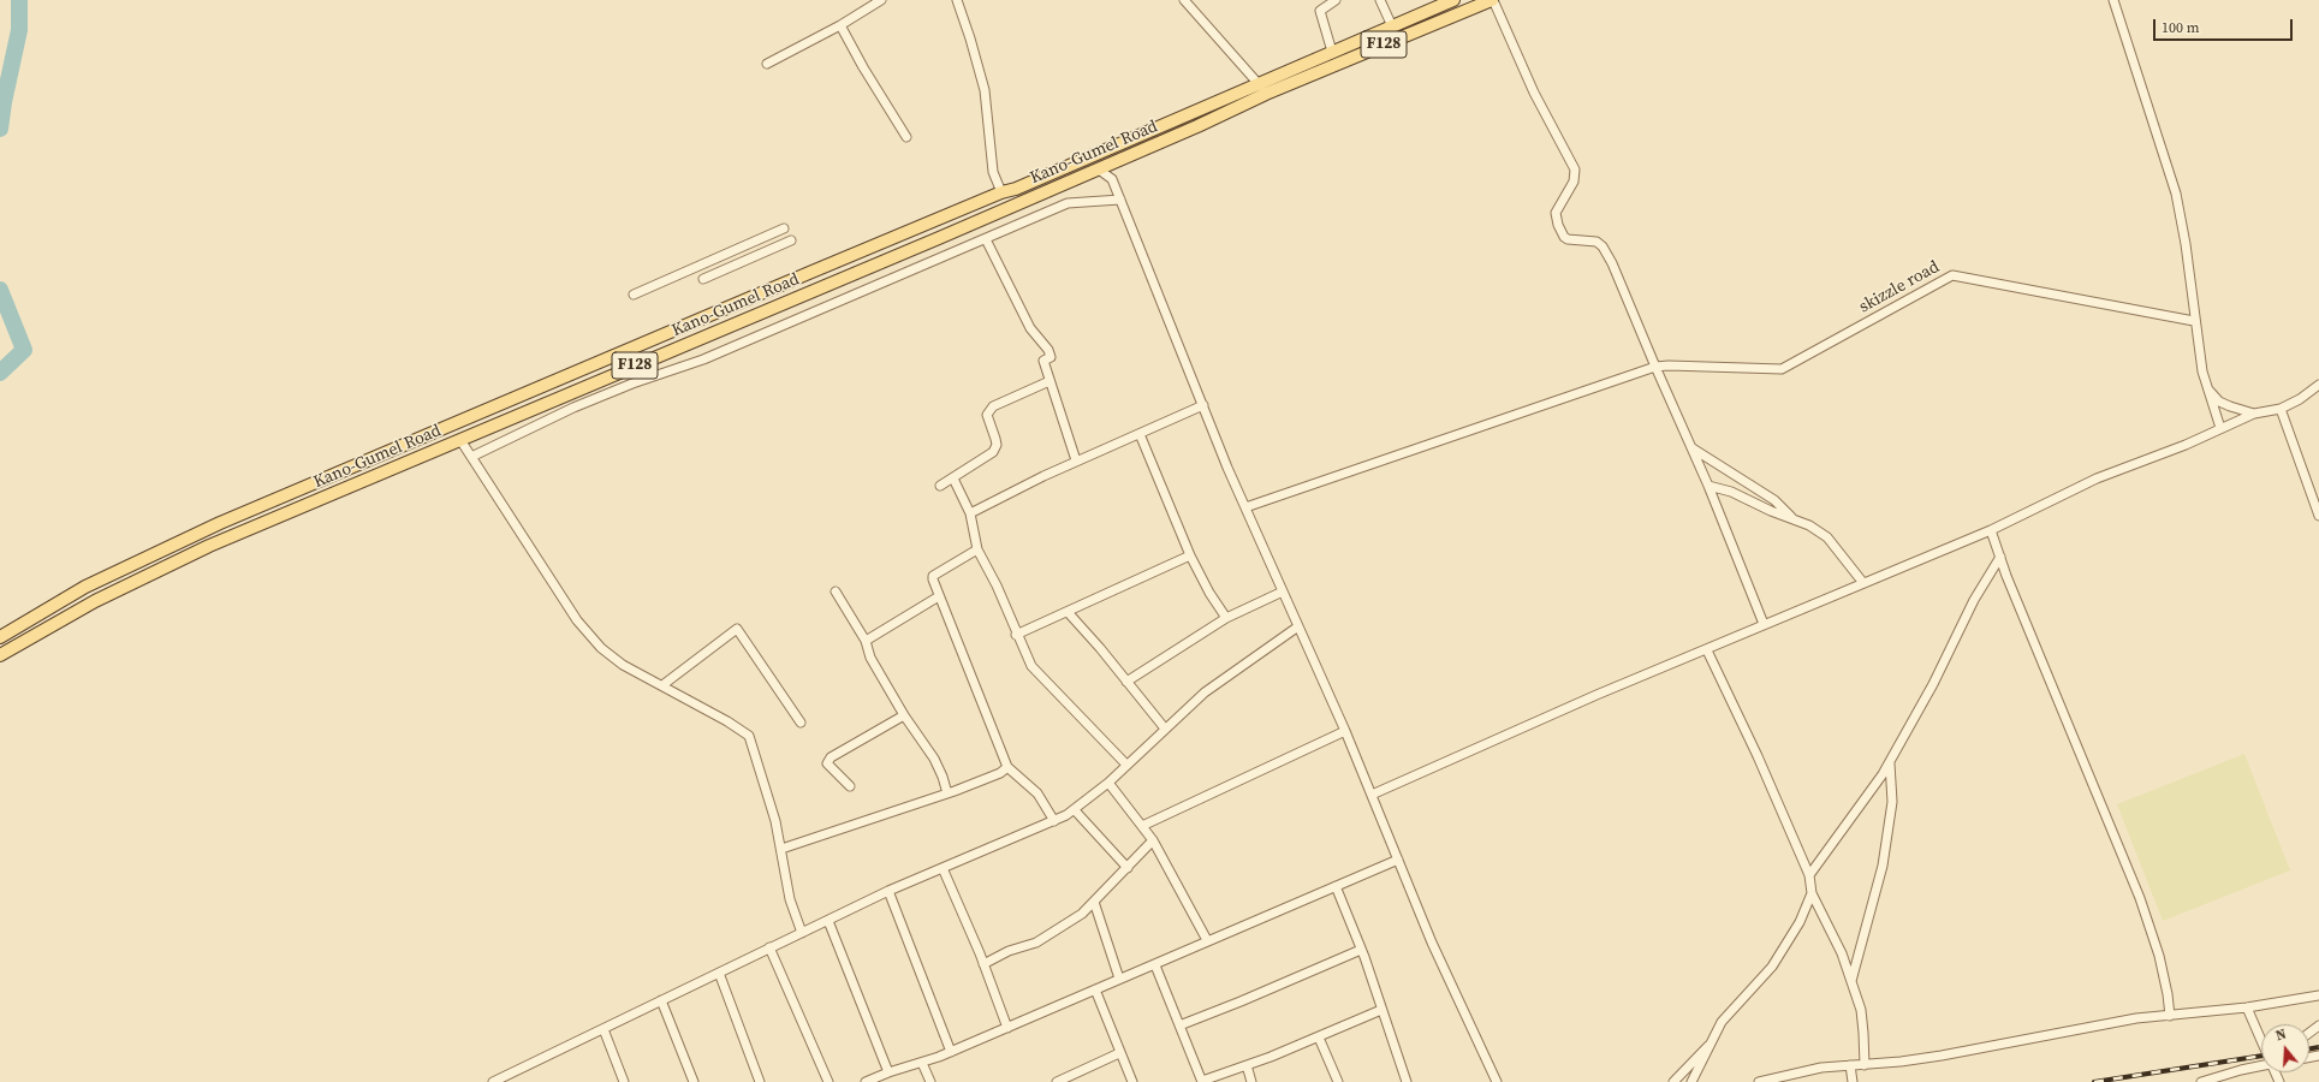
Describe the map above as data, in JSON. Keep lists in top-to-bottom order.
{
  "streets": {
    "main road": ["F128", "Kano-Gumel Road"],
    "street": ["skizzle road"]
  },
  "scale_bar": "100 m",
  "north": "top"
}
